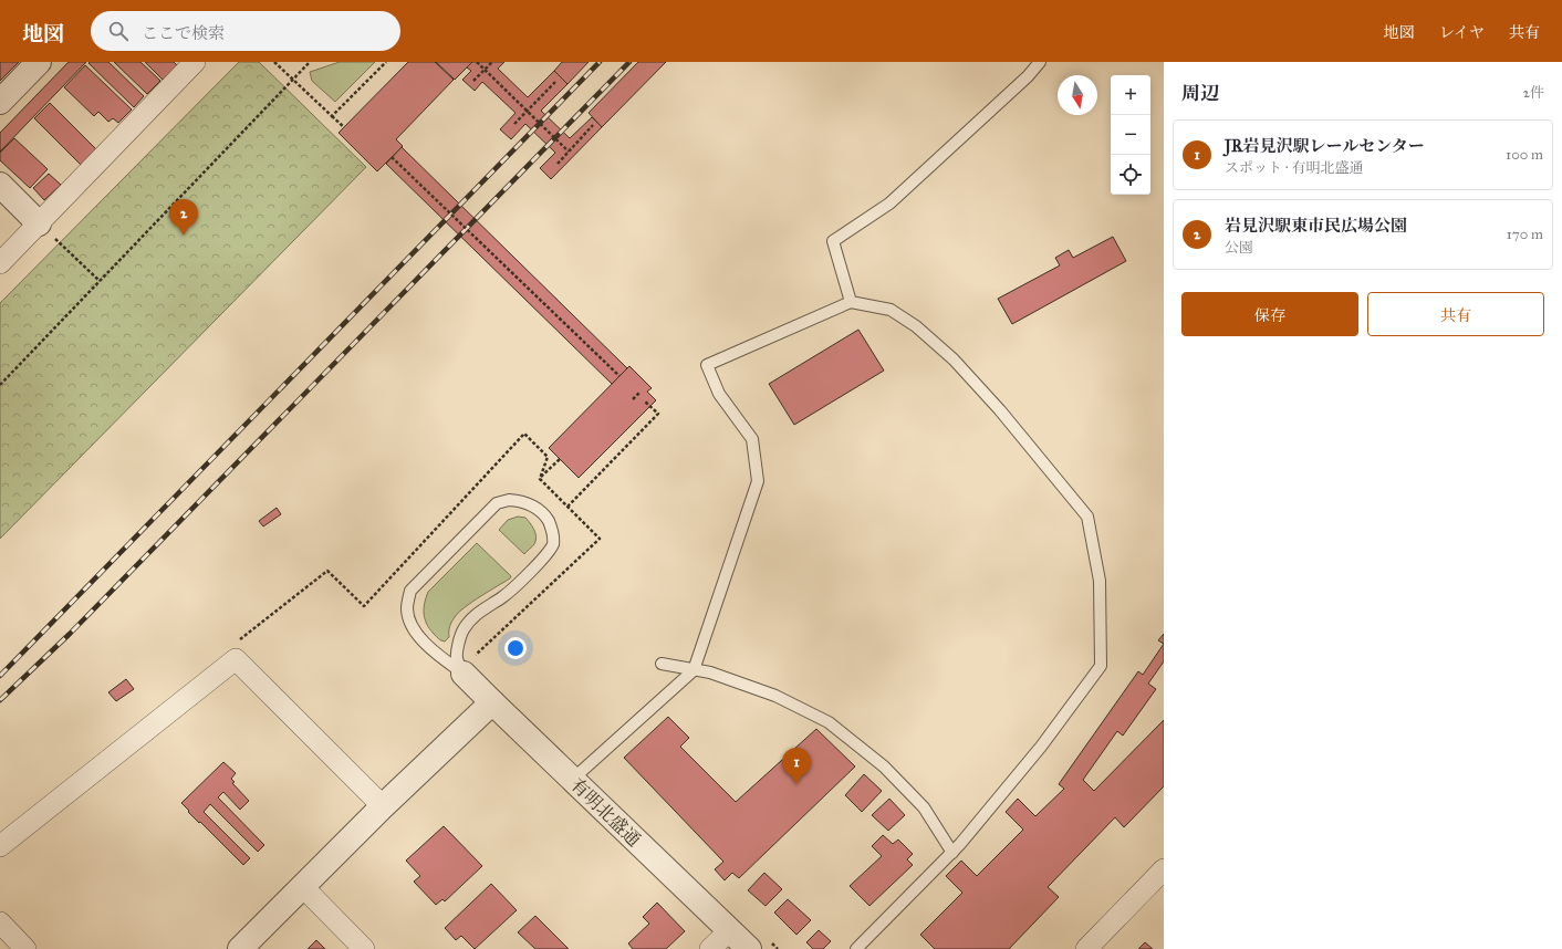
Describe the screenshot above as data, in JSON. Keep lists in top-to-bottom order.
{
  "streets": {
    "street": ["有明北盛通"]
  },
  "north": "bottom",
  "page": {
    "header": "地図",
    "search": "ここで検索",
    "nav": ["地図", "レイヤ", "共有"],
    "heading": ["周辺", "2件"],
    "map_buttons": ["+", "−"],
    "list": [
      {
        "mark": "1",
        "name": "JR岩見沢駅レールセンター",
        "note": "スポット · 有明北盛通",
        "value": "100 m"
      },
      {
        "mark": "2",
        "name": "岩見沢駅東市民広場公園",
        "note": "公園",
        "value": "170 m"
      }
    ],
    "pins": ["2", "1"],
    "buttons": ["保存", "共有"]
  }
}
